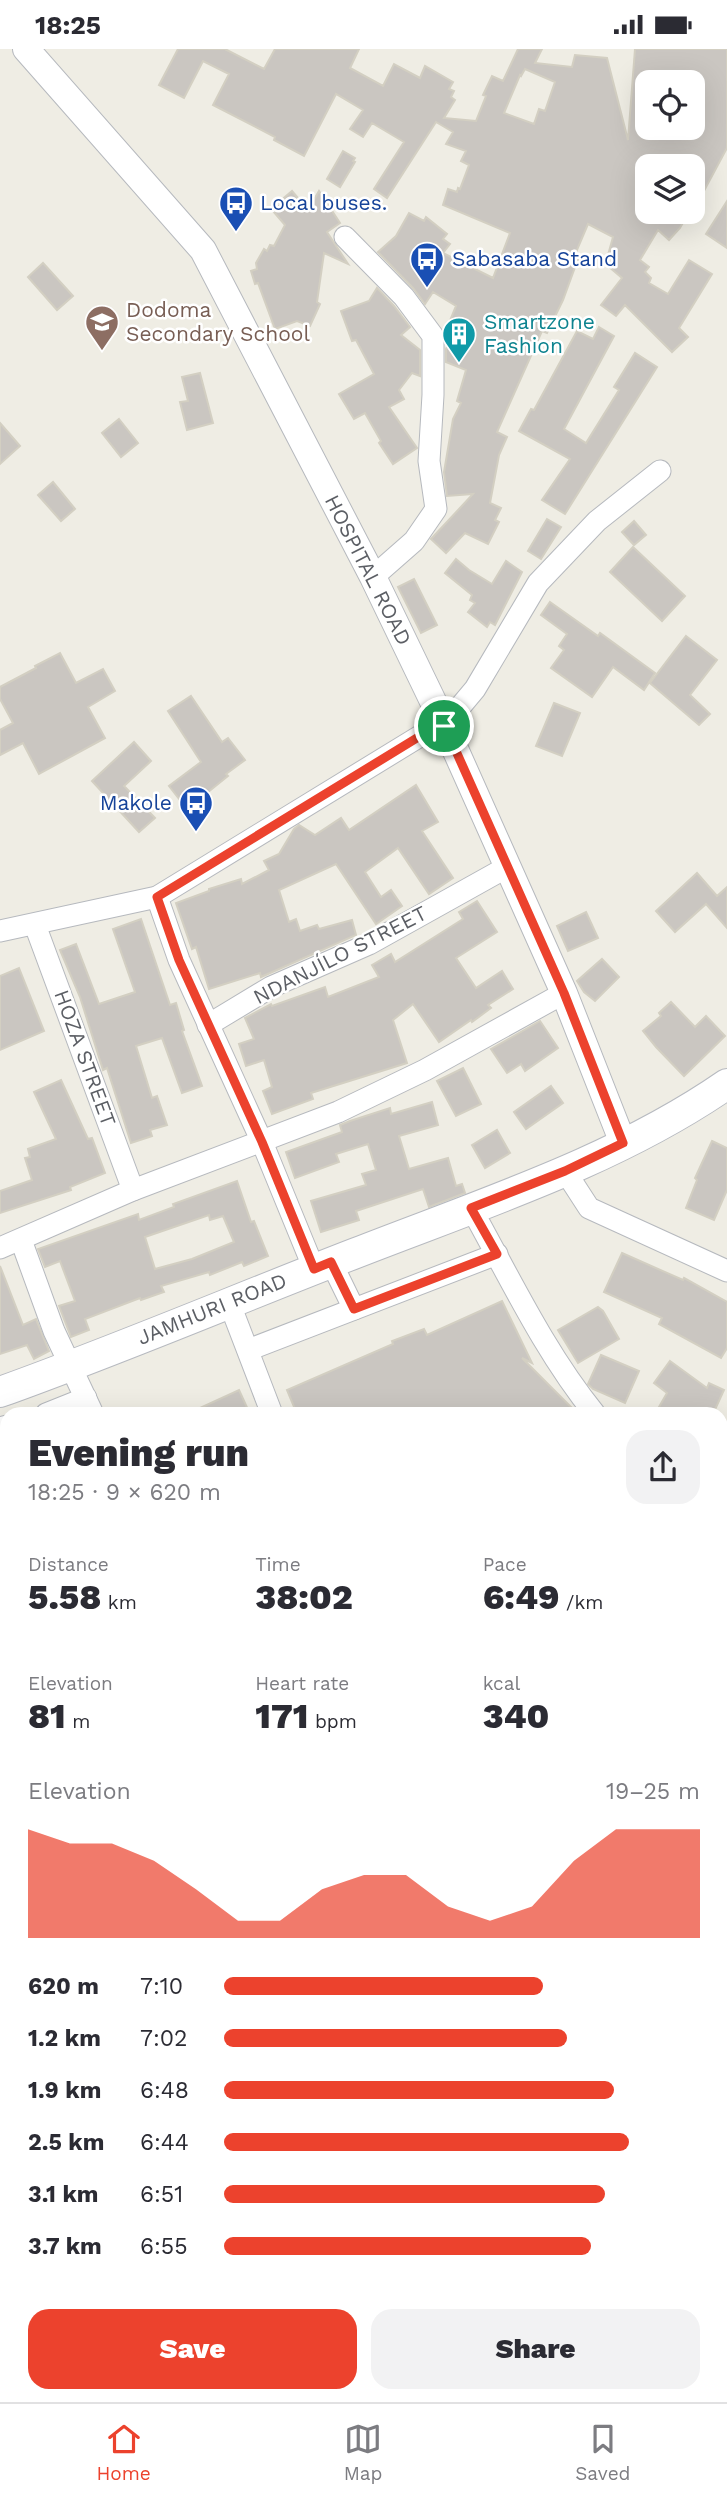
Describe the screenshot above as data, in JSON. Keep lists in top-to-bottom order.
{
  "streets": {
    "main road": ["JAMHURI ROAD"],
    "street": ["HOSPITAL ROAD", "NDANJÍLO STREET", "HOZA STREET"]
  },
  "crossings": [
    ["HOSPITAL ROAD", "NDANJÍLO STREET"],
    ["HOSPITAL ROAD", "JAMHURI ROAD"]
  ],
  "places": {
    "bus stop": ["Local buses.", "Sabasaba Stand", "Makole"],
    "school or university": ["Dodoma Secondary School"],
    "building": ["Smartzone Fashion"]
  },
  "page": {
    "status": "18:25",
    "heading": ["Evening run", "18:25 · 9 × 620 m"],
    "stats": [
      ["Distance", "5.58 km"],
      ["Time", "38:02"],
      ["Pace", "6:49 /km"],
      ["Elevation", "81 m"],
      ["Heart rate", "171 bpm"],
      ["kcal", "340"]
    ],
    "chart": ["Elevation", "19–25 m"],
    "list": [
      {
        "name": "620 m",
        "note": "7:10"
      },
      {
        "name": "1.2 km",
        "note": "7:02"
      },
      {
        "name": "1.9 km",
        "note": "6:48"
      },
      {
        "name": "2.5 km",
        "note": "6:44"
      },
      {
        "name": "3.1 km",
        "note": "6:51"
      },
      {
        "name": "3.7 km",
        "note": "6:55"
      }
    ],
    "buttons": ["Save", "Share"],
    "tabs": ["Home", "Map", "Saved"]
  }
}
